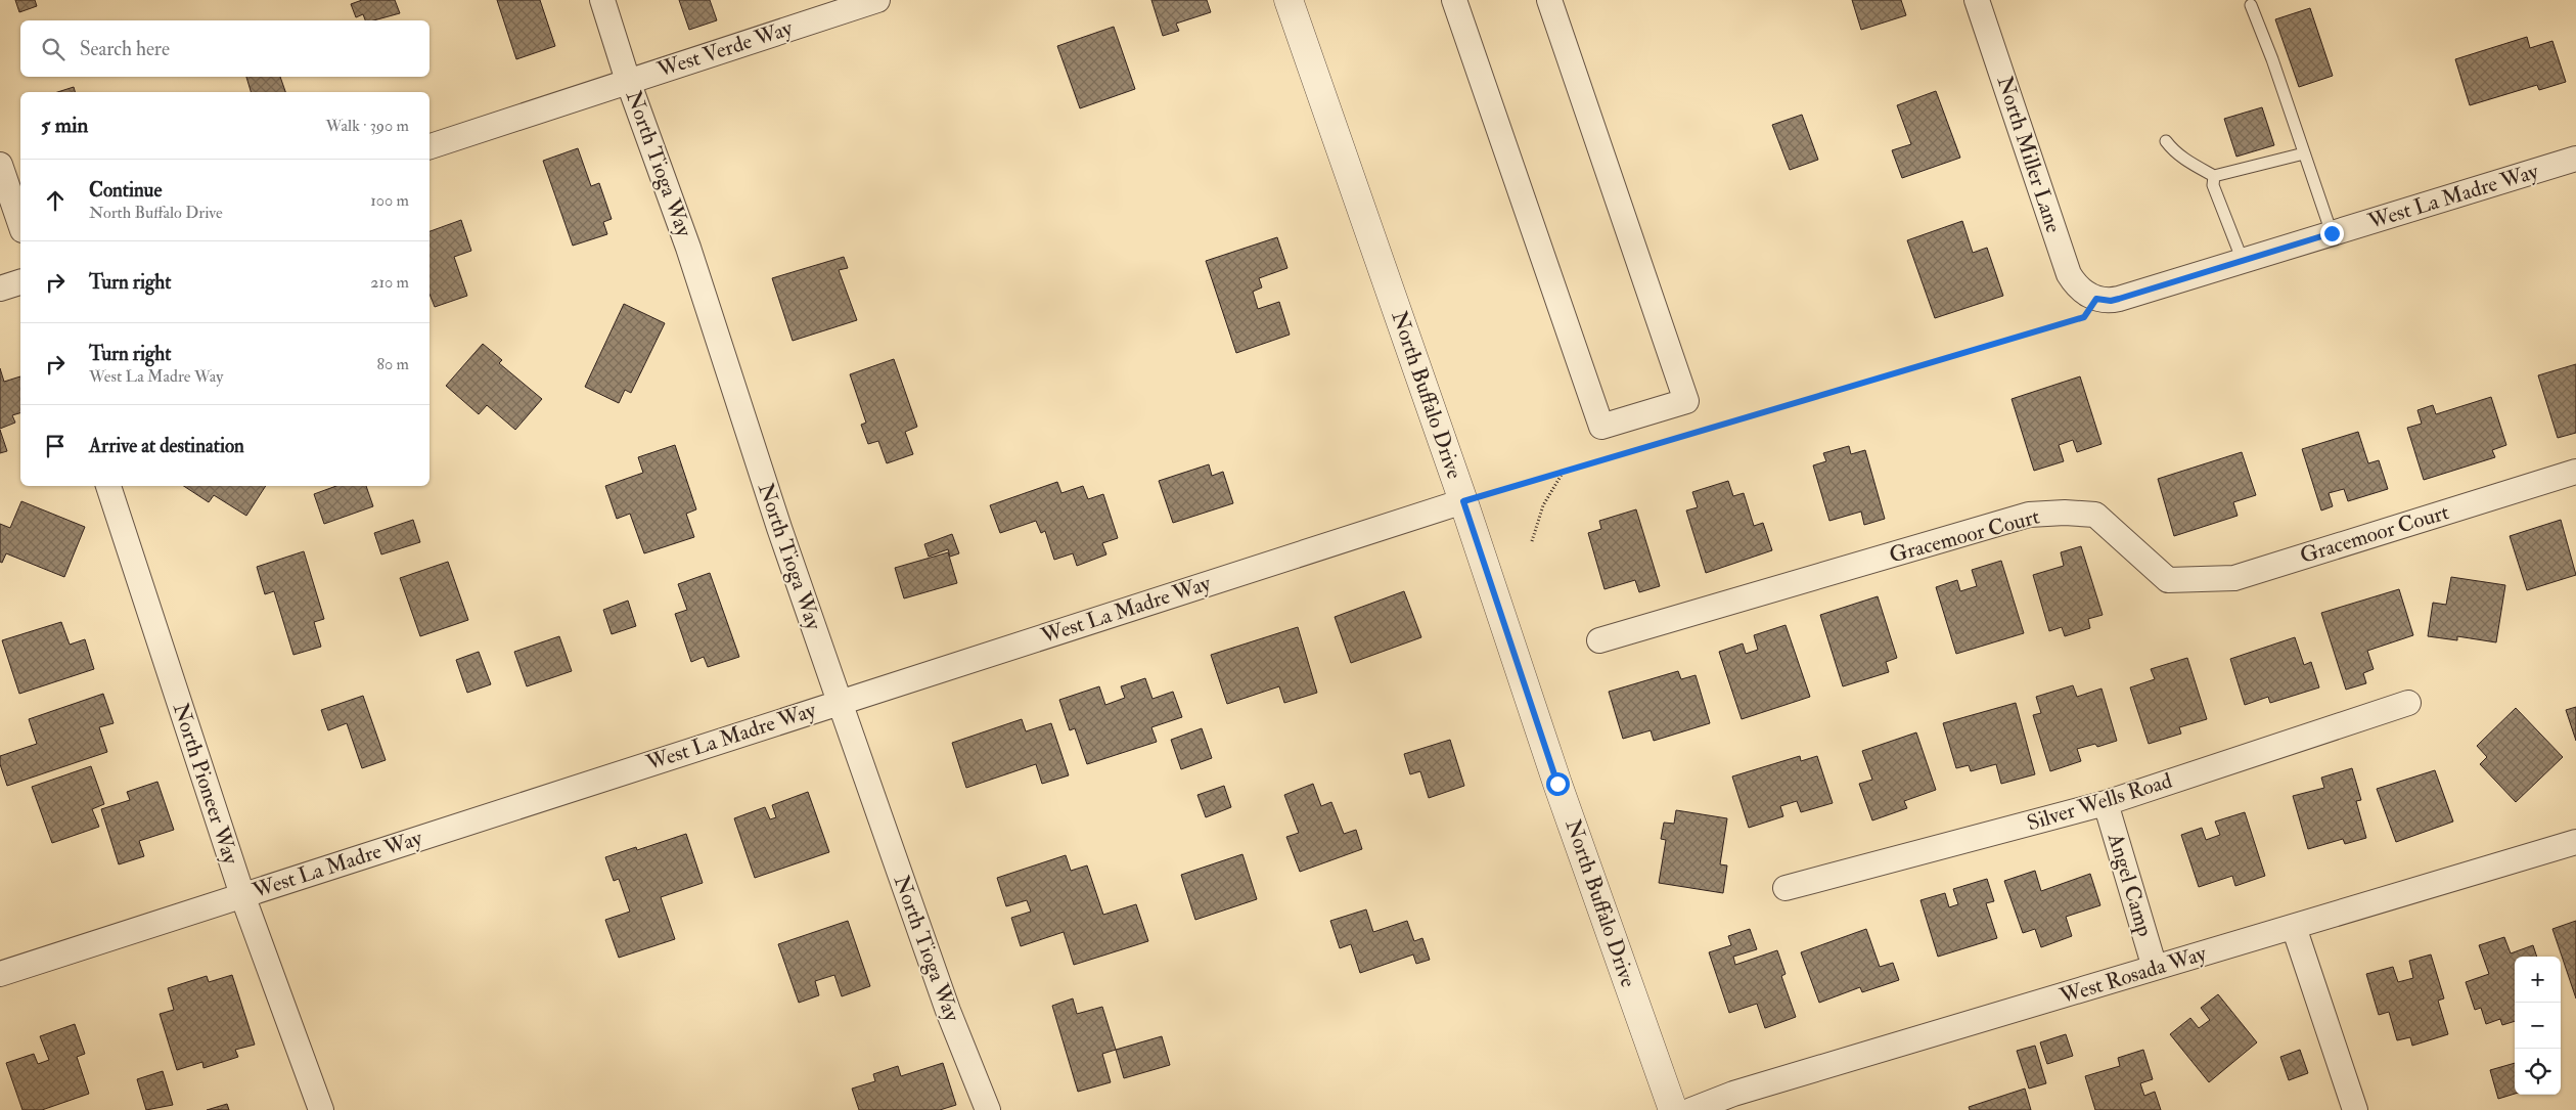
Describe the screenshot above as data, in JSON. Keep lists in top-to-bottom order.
{
  "streets": {
    "street": [
      "West Verde Way",
      "North Miller Lane",
      "North Tioga Way",
      "West La Madre Way",
      "North Buffalo Drive",
      "Gracemoor Court",
      "North Pioneer Way",
      "Silver Wells Road",
      "Angel Camp",
      "West Rosada Way"
    ]
  },
  "crossings": [
    ["West Verde Way", "North Tioga Way"],
    ["North Miller Lane", "West La Madre Way"],
    ["North Tioga Way", "West La Madre Way"],
    ["West La Madre Way", "North Buffalo Drive"],
    ["West La Madre Way", "North Pioneer Way"],
    ["Silver Wells Road", "Angel Camp"],
    ["Angel Camp", "West Rosada Way"]
  ],
  "page": {
    "search": "Search here",
    "heading": ["5 min", "Walk · 390 m"],
    "list": [
      ["Continue", "North Buffalo Drive", "100 m"],
      ["Turn right", "210 m"],
      ["Turn right", "West La Madre Way", "80 m"],
      "Arrive at destination"
    ],
    "map_buttons": ["+", "−"]
  }
}
